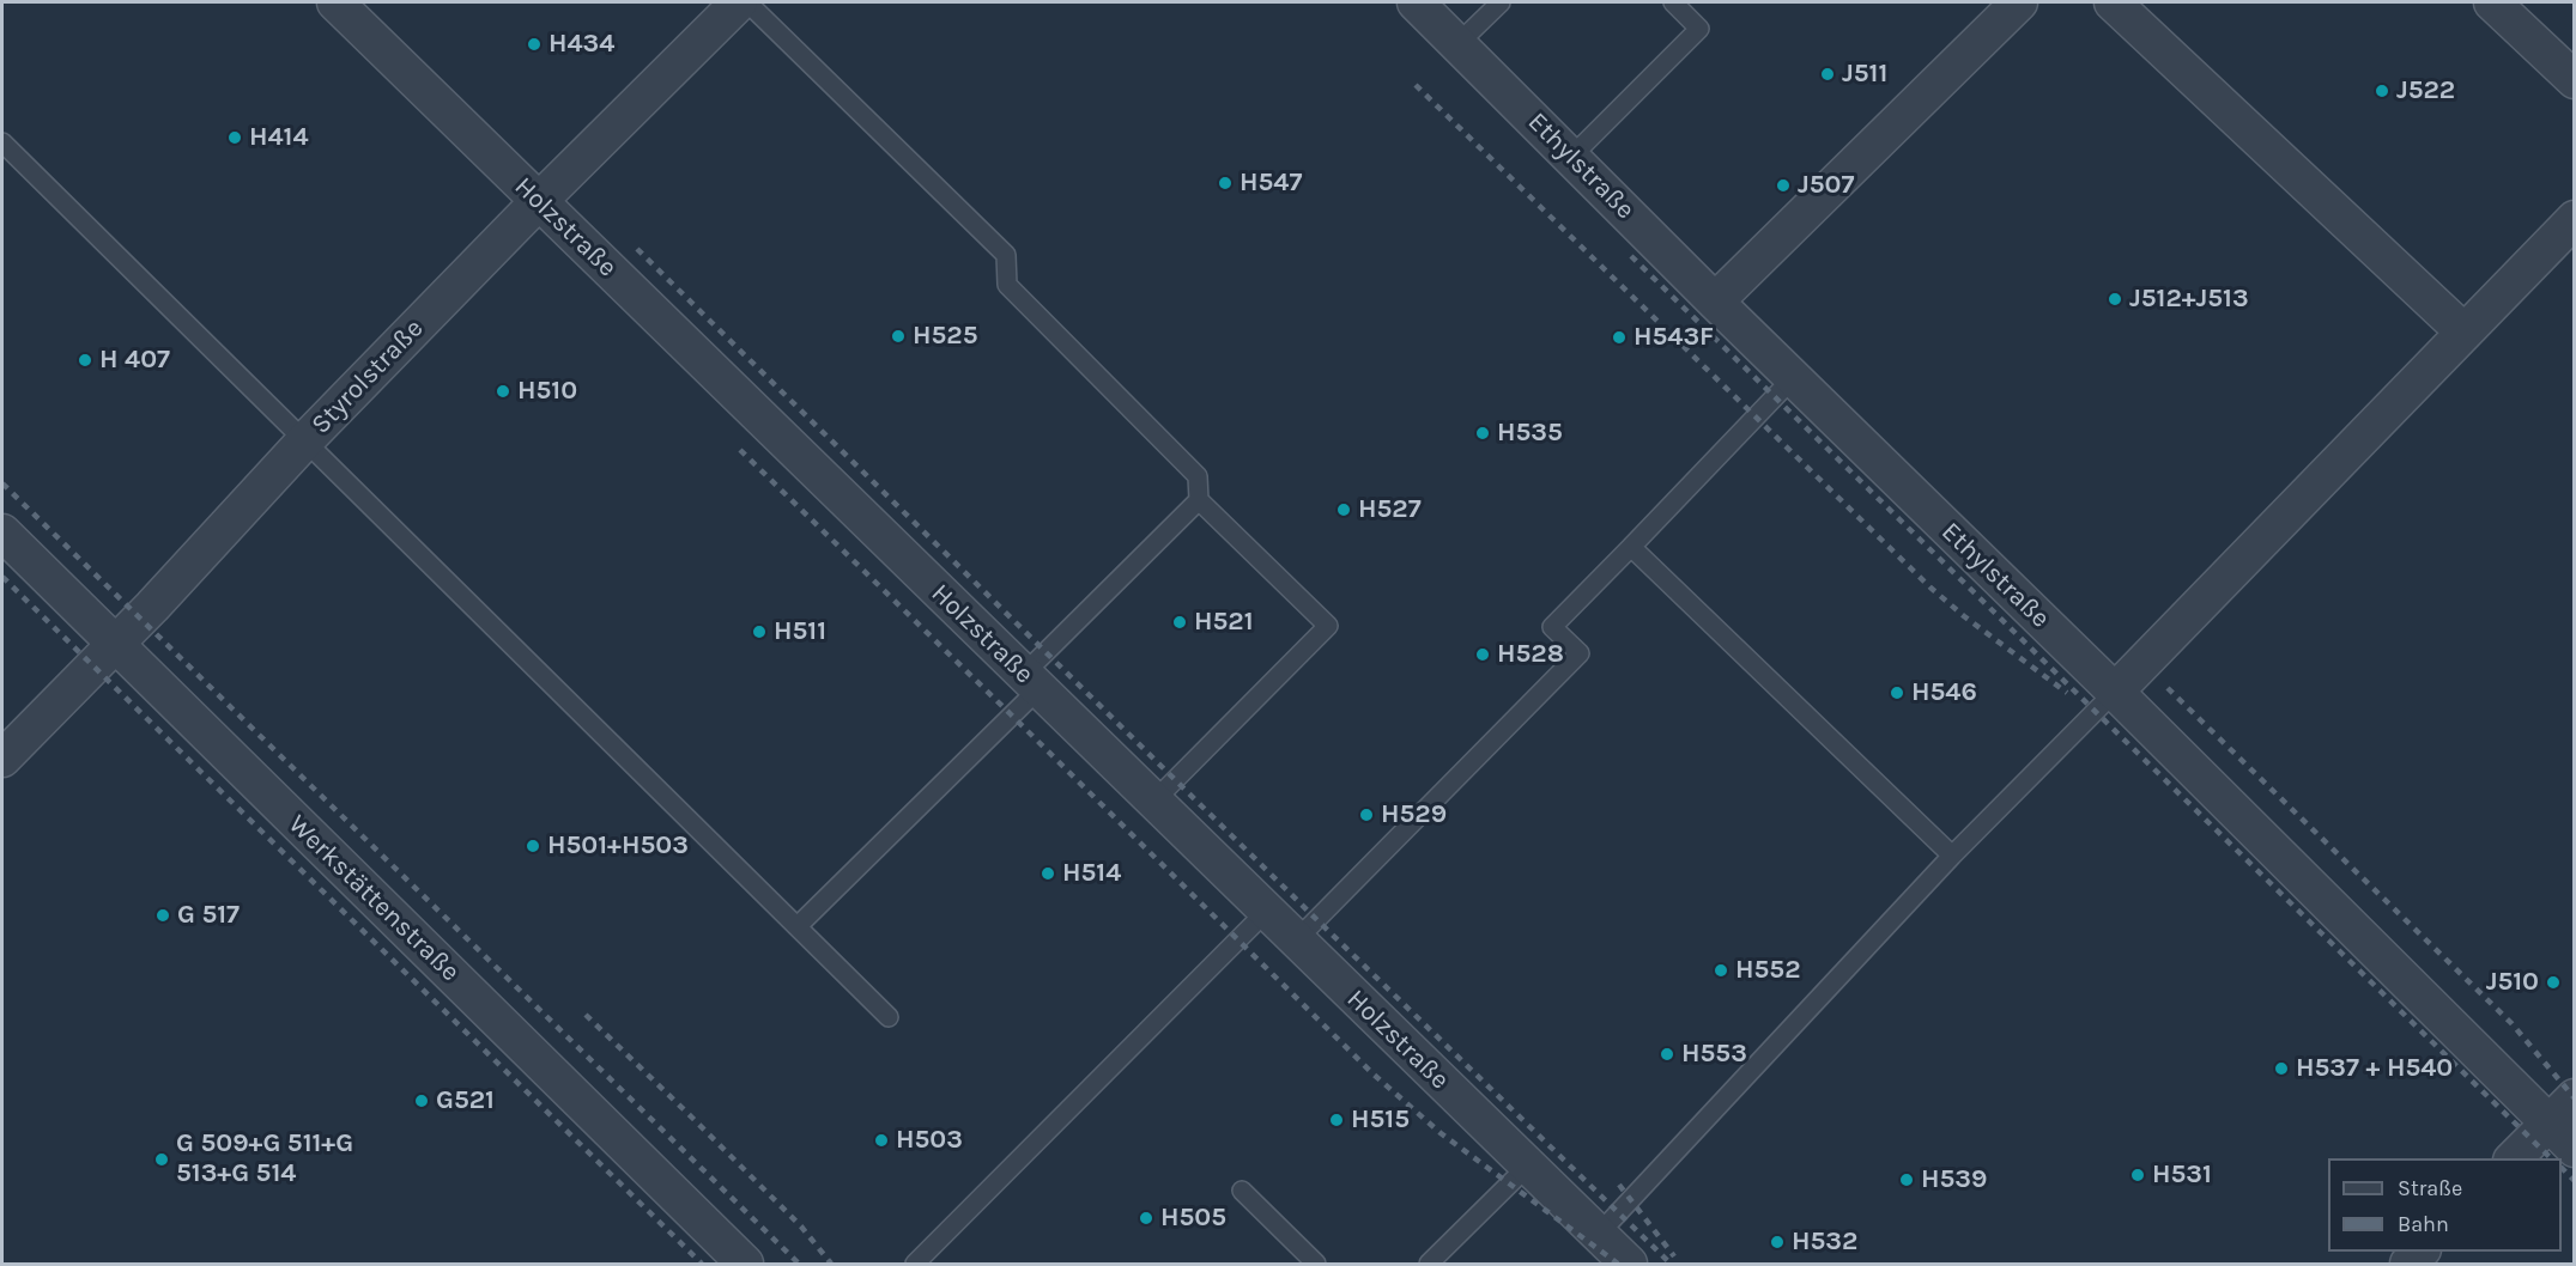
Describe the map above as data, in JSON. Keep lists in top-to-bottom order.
{
  "streets": {
    "street": [
      "Ethylstraße",
      "Holzstraße",
      "Styrolstraße",
      "Werkstättenstraße"
    ]
  },
  "crossings": [
    ["Holzstraße", "Styrolstraße"],
    ["Styrolstraße", "Werkstättenstraße"]
  ],
  "places": [
    "H434",
    "J511",
    "J522",
    "H414",
    "H547",
    "J507",
    "J512+J513",
    "H525",
    "H543F",
    "H 407",
    "H510",
    "H535",
    "H527",
    "H521",
    "H511",
    "H528",
    "H546",
    "H529",
    "H501+H503",
    "H514",
    "G 517",
    "H552",
    "J510",
    "H553",
    "H537 + H540",
    "G521",
    "H515",
    "H503",
    "G 509+G 511+G 513+G 514",
    "H531",
    "H539",
    "H505",
    "H532"
  ],
  "legend": ["Straße", "Bahn"]
}
